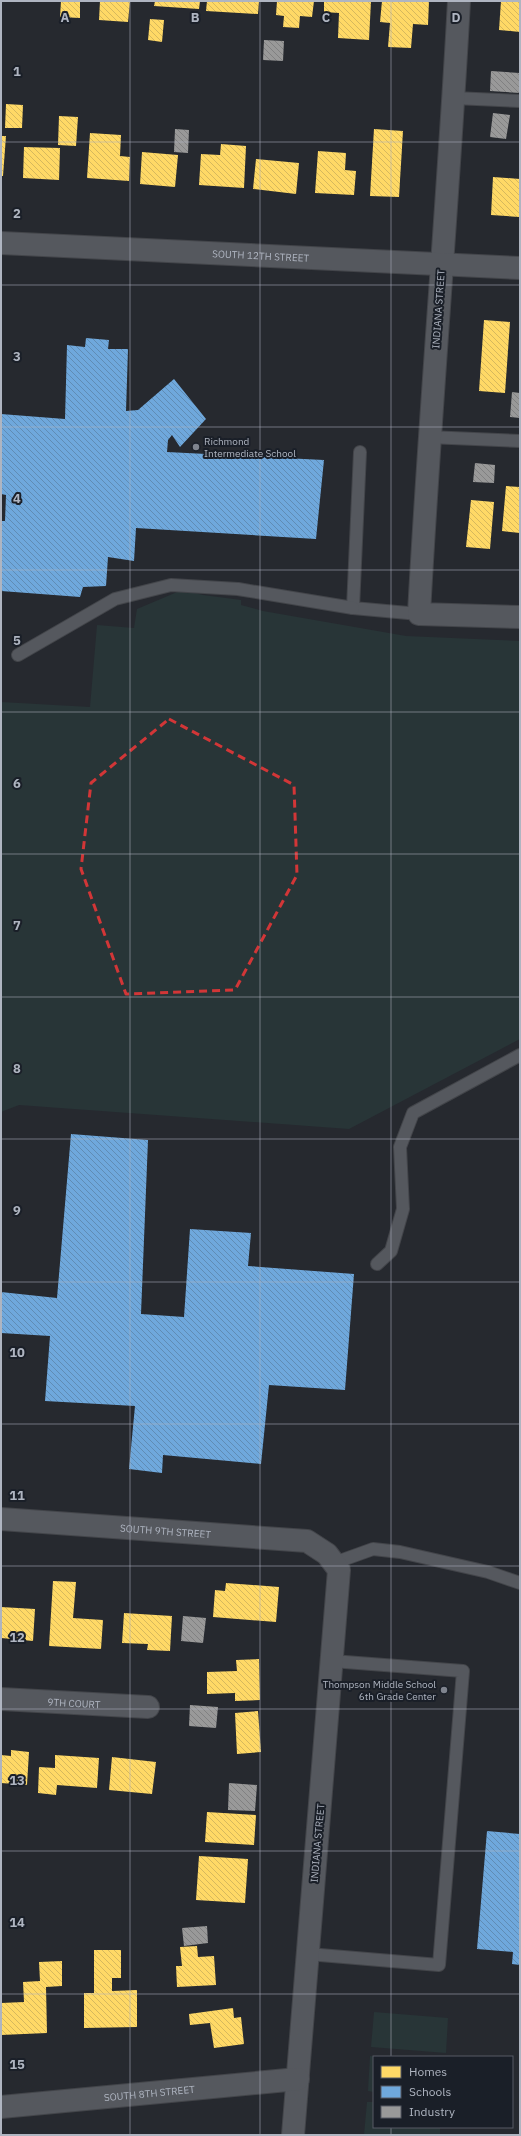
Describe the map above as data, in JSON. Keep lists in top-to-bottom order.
{
  "streets": {
    "street": [
      "SOUTH 12TH STREET",
      "INDIANA STREET",
      "SOUTH 9TH STREET",
      "9TH COURT",
      "SOUTH 8TH STREET"
    ]
  },
  "crossings": [
    ["SOUTH 12TH STREET", "INDIANA STREET"],
    ["INDIANA STREET", "SOUTH 9TH STREET"],
    ["INDIANA STREET", "SOUTH 8TH STREET"]
  ],
  "places": ["Richmond Intermediate School", "Thompson Middle School 6th Grade Center"],
  "legend": ["Homes", "Schools", "Industry"],
  "grid": {
    "columns": [
      "A",
      "B",
      "C",
      "D"
    ],
    "rows": [
      "1",
      "2",
      "3",
      "4",
      "5",
      "6",
      "7",
      "8",
      "9",
      "10",
      "11",
      "12",
      "13",
      "14",
      "15"
    ]
  }
}
